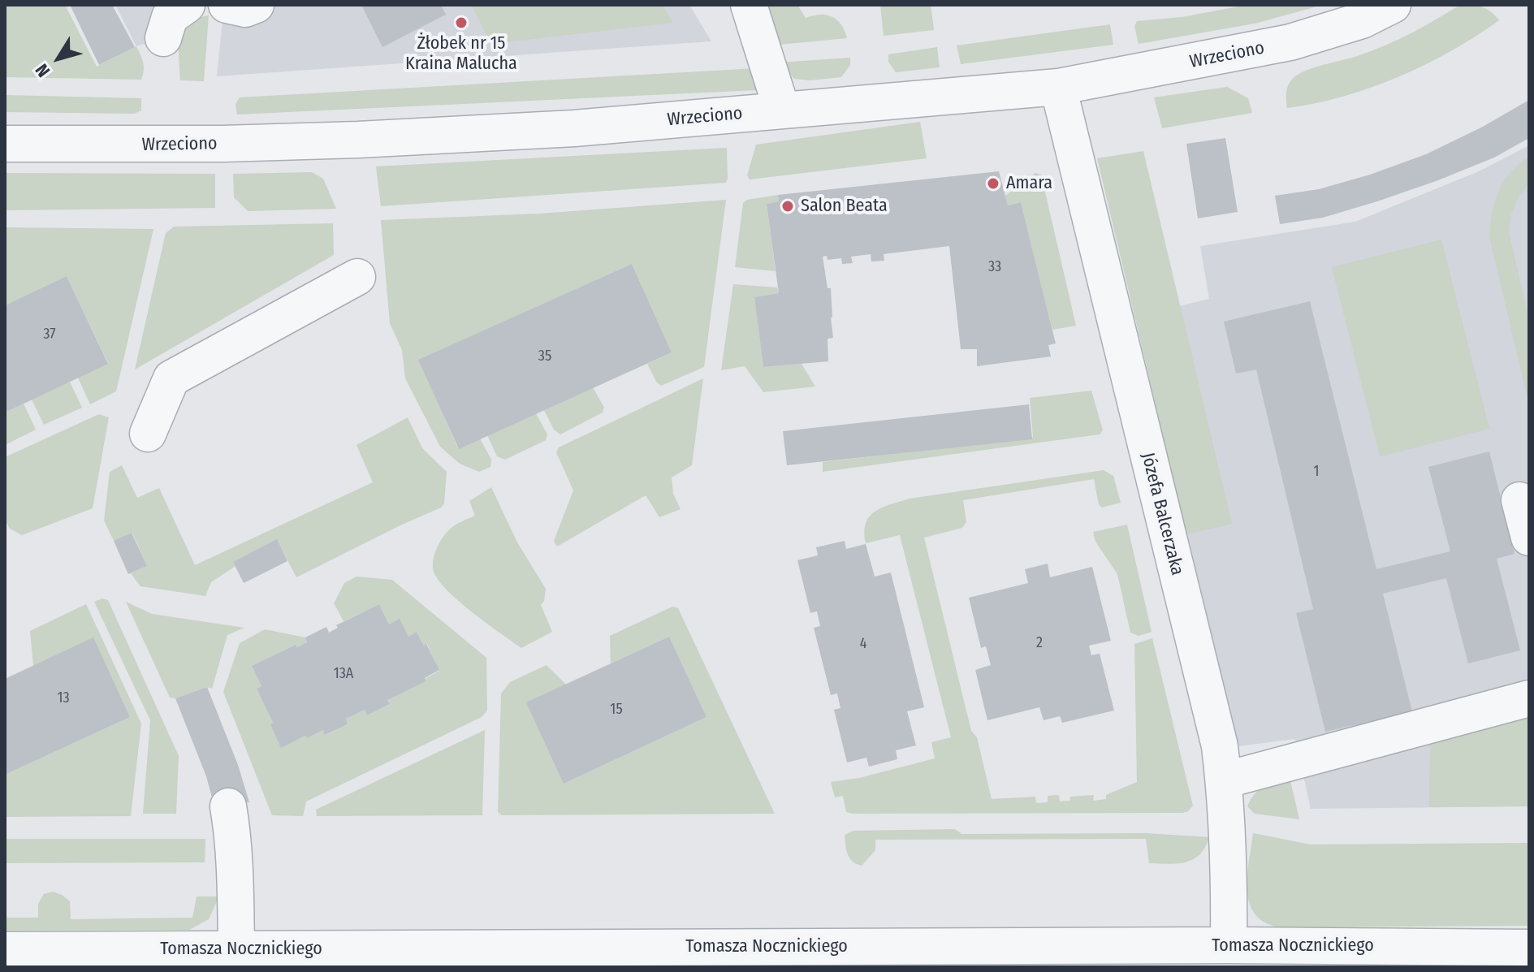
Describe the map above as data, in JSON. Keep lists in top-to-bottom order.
{
  "streets": {
    "street": ["Wrzeciono", "Józefa Balcerzaka", "Tomasza Nocznickiego"]
  },
  "crossings": [
    ["Wrzeciono", "Józefa Balcerzaka"],
    ["Józefa Balcerzaka", "Tomasza Nocznickiego"]
  ],
  "places": ["Żłobek nr 15 Kraina Malucha", "Amara", "Salon Beata"],
  "house_numbers": [
    "33",
    "37",
    "35",
    "1",
    "2",
    "4",
    "13A",
    "13",
    "15"
  ],
  "north": "bottom left"
}
